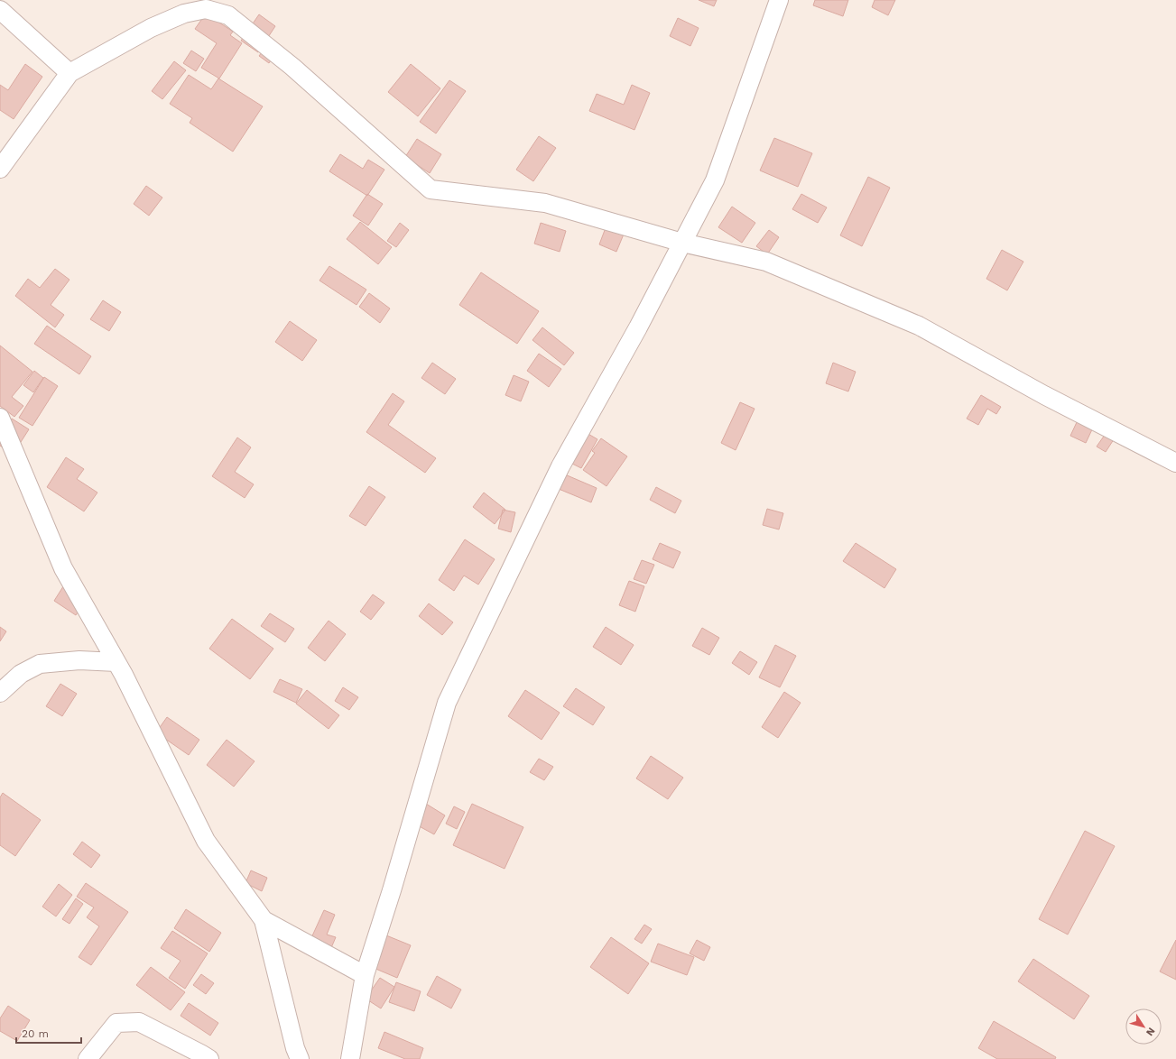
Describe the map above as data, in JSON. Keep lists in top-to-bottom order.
{
  "scale_bar": "20 m",
  "north": "bottom right"
}
